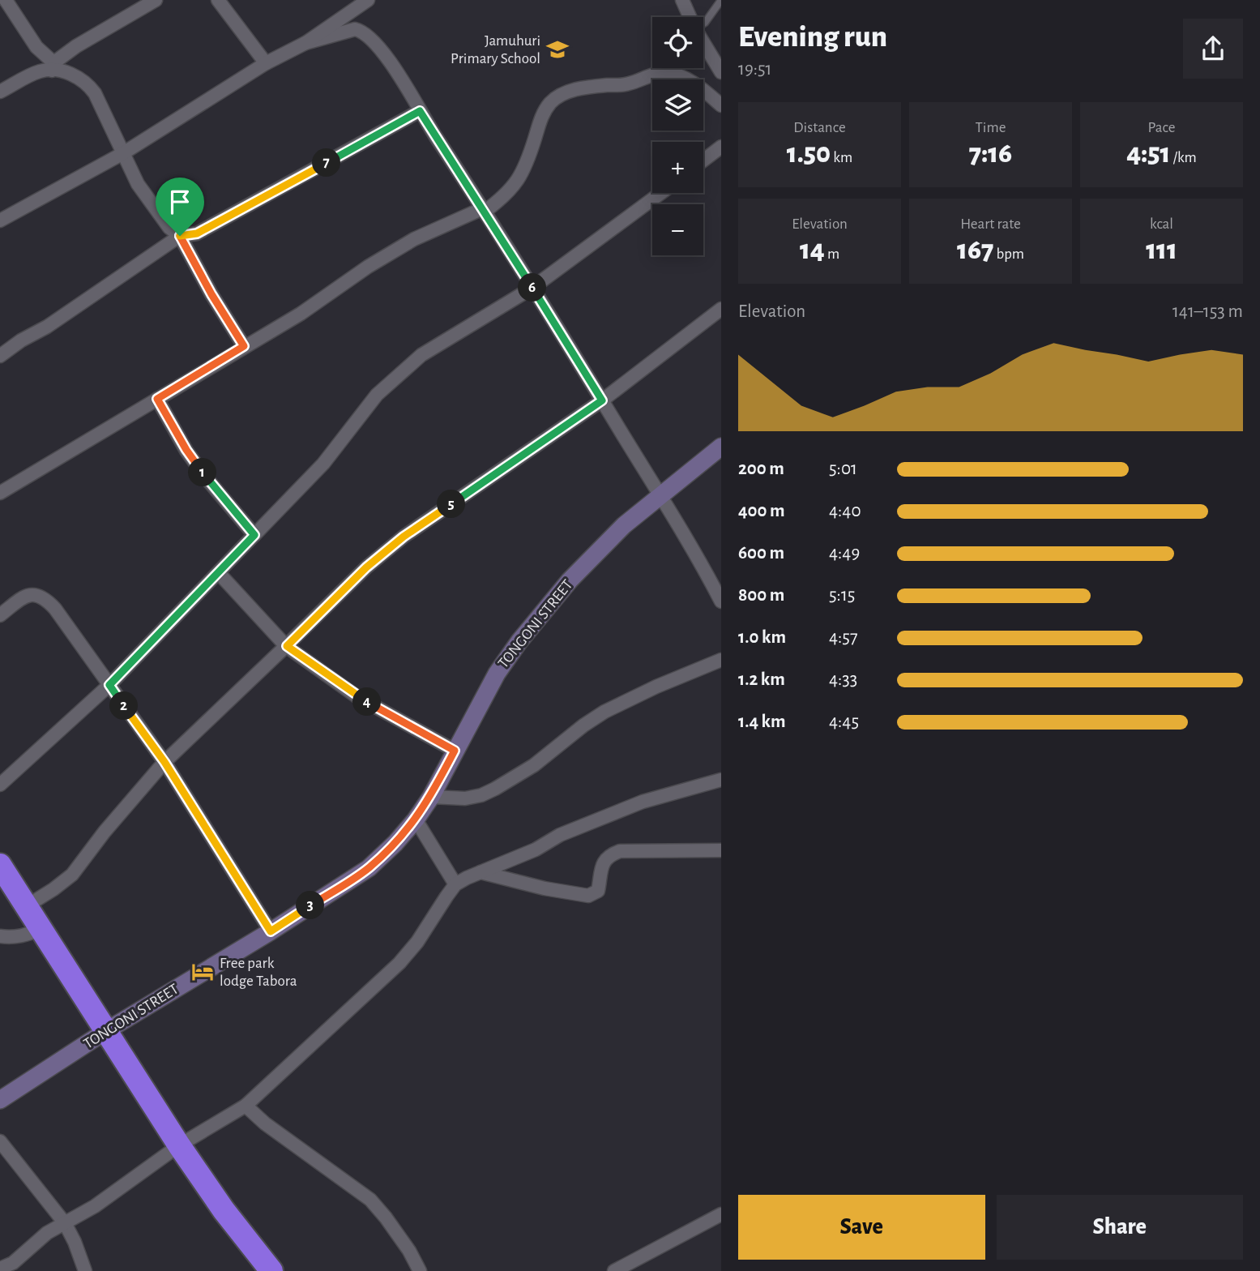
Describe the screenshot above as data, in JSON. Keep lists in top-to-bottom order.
{
  "streets": {
    "street": ["TONGONI STREET"]
  },
  "places": {
    "school or university": ["Jamuhuri Primary School"],
    "hotel": ["Free park lodge Tabora"]
  },
  "page": {
    "heading": ["Evening run", "19:51"],
    "map_buttons": ["+", "−"],
    "stats": [
      ["Distance", "1.50 km"],
      ["Time", "7:16"],
      ["Pace", "4:51 /km"],
      ["Elevation", "14 m"],
      ["Heart rate", "167 bpm"],
      ["kcal", "111"]
    ],
    "pins": [
      "7",
      "6",
      "1",
      "5",
      "4",
      "2",
      "3"
    ],
    "chart": ["Elevation", "141–153 m"],
    "list": [
      {
        "name": "200 m",
        "note": "5:01"
      },
      {
        "name": "400 m",
        "note": "4:40"
      },
      {
        "name": "600 m",
        "note": "4:49"
      },
      {
        "name": "800 m",
        "note": "5:15"
      },
      {
        "name": "1.0 km",
        "note": "4:57"
      },
      {
        "name": "1.2 km",
        "note": "4:33"
      },
      {
        "name": "1.4 km",
        "note": "4:45"
      }
    ],
    "buttons": ["Save", "Share"]
  }
}
